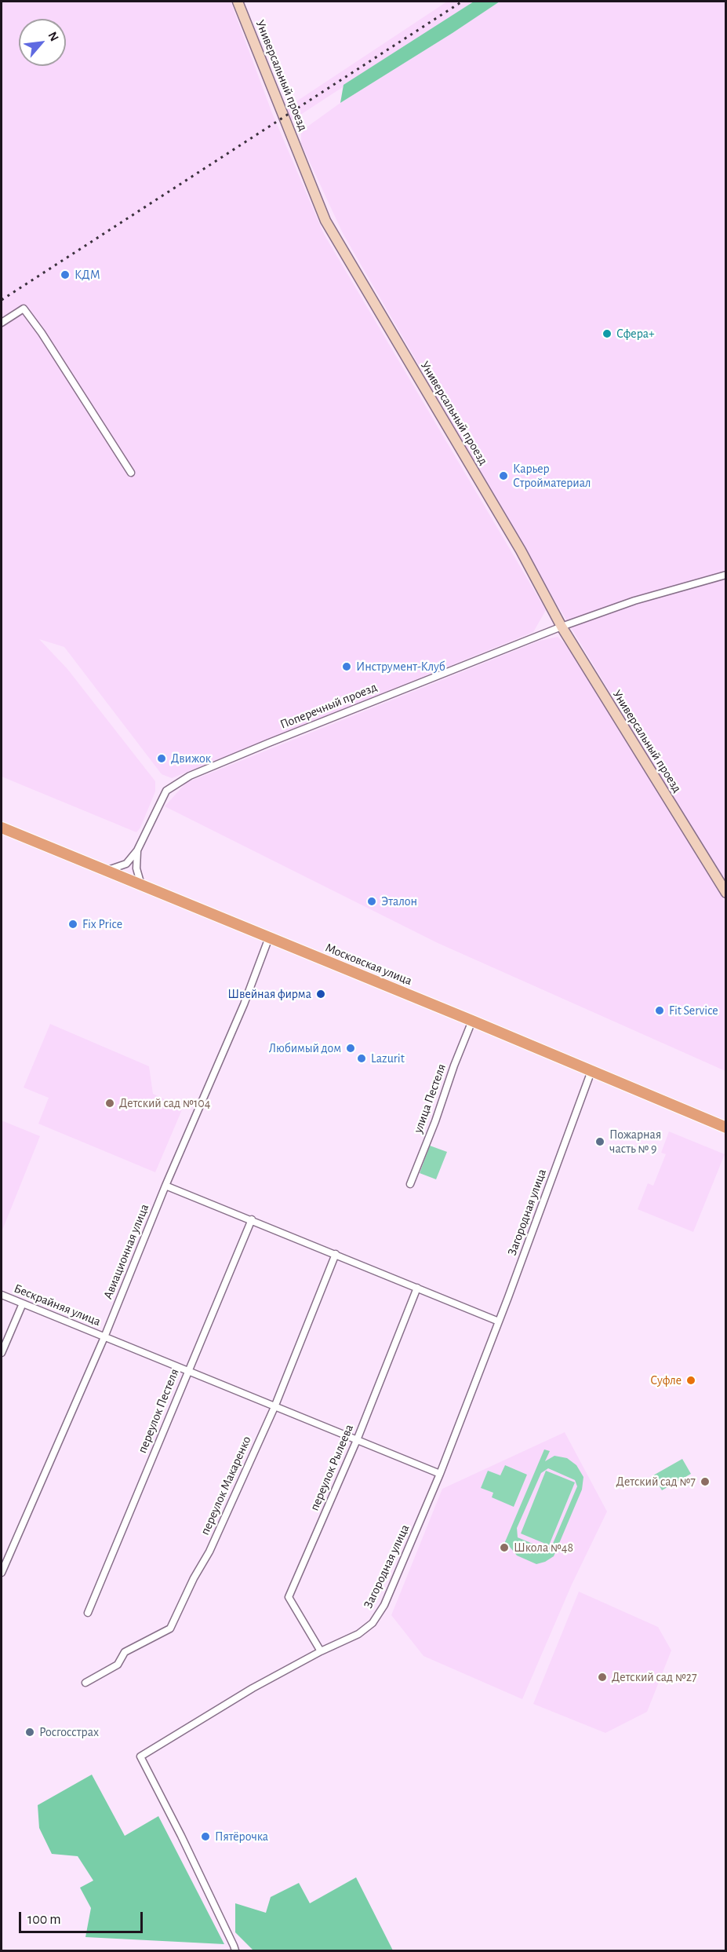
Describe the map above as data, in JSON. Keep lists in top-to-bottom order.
{
  "streets": {
    "main road": ["Московская улица"],
    "street": [
      "Универсальный проезд",
      "Поперечный проезд",
      "улица Пестеля",
      "Загородная улица",
      "Авиационная улица",
      "Бескрайняя улица",
      "переулок Пестеля",
      "переулок Рылеева",
      "переулок Макаренко"
    ]
  },
  "crossings": [
    ["Универсальный проезд", "Поперечный проезд"],
    ["Поперечный проезд", "Московская улица"],
    ["Московская улица", "улица Пестеля"],
    ["Московская улица", "Загородная улица"],
    ["Московская улица", "Авиационная улица"],
    ["Загородная улица", "Бескрайняя улица"],
    ["Загородная улица", "переулок Рылеева"],
    ["Авиационная улица", "Бескрайняя улица"],
    ["Бескрайняя улица", "переулок Пестеля"],
    ["Бескрайняя улица", "переулок Рылеева"],
    ["Бескрайняя улица", "переулок Макаренко"]
  ],
  "places": [
    "КДМ",
    "Сфера+",
    "Карьер Стройматериал",
    "Инструмент-Клуб",
    "Движок",
    "Эталон",
    "Fix Price",
    "Швейная фирма",
    "Fit Service",
    "Любимый дом",
    "Lazurit",
    "Детский сад №104",
    "Пожарная часть № 9",
    "Суфле",
    "Детский сад №7",
    "Школа №48",
    "Детский сад №27",
    "Росгосстрах",
    "Пятёрочка"
  ],
  "scale_bar": "100 m",
  "north": "top right"
}
